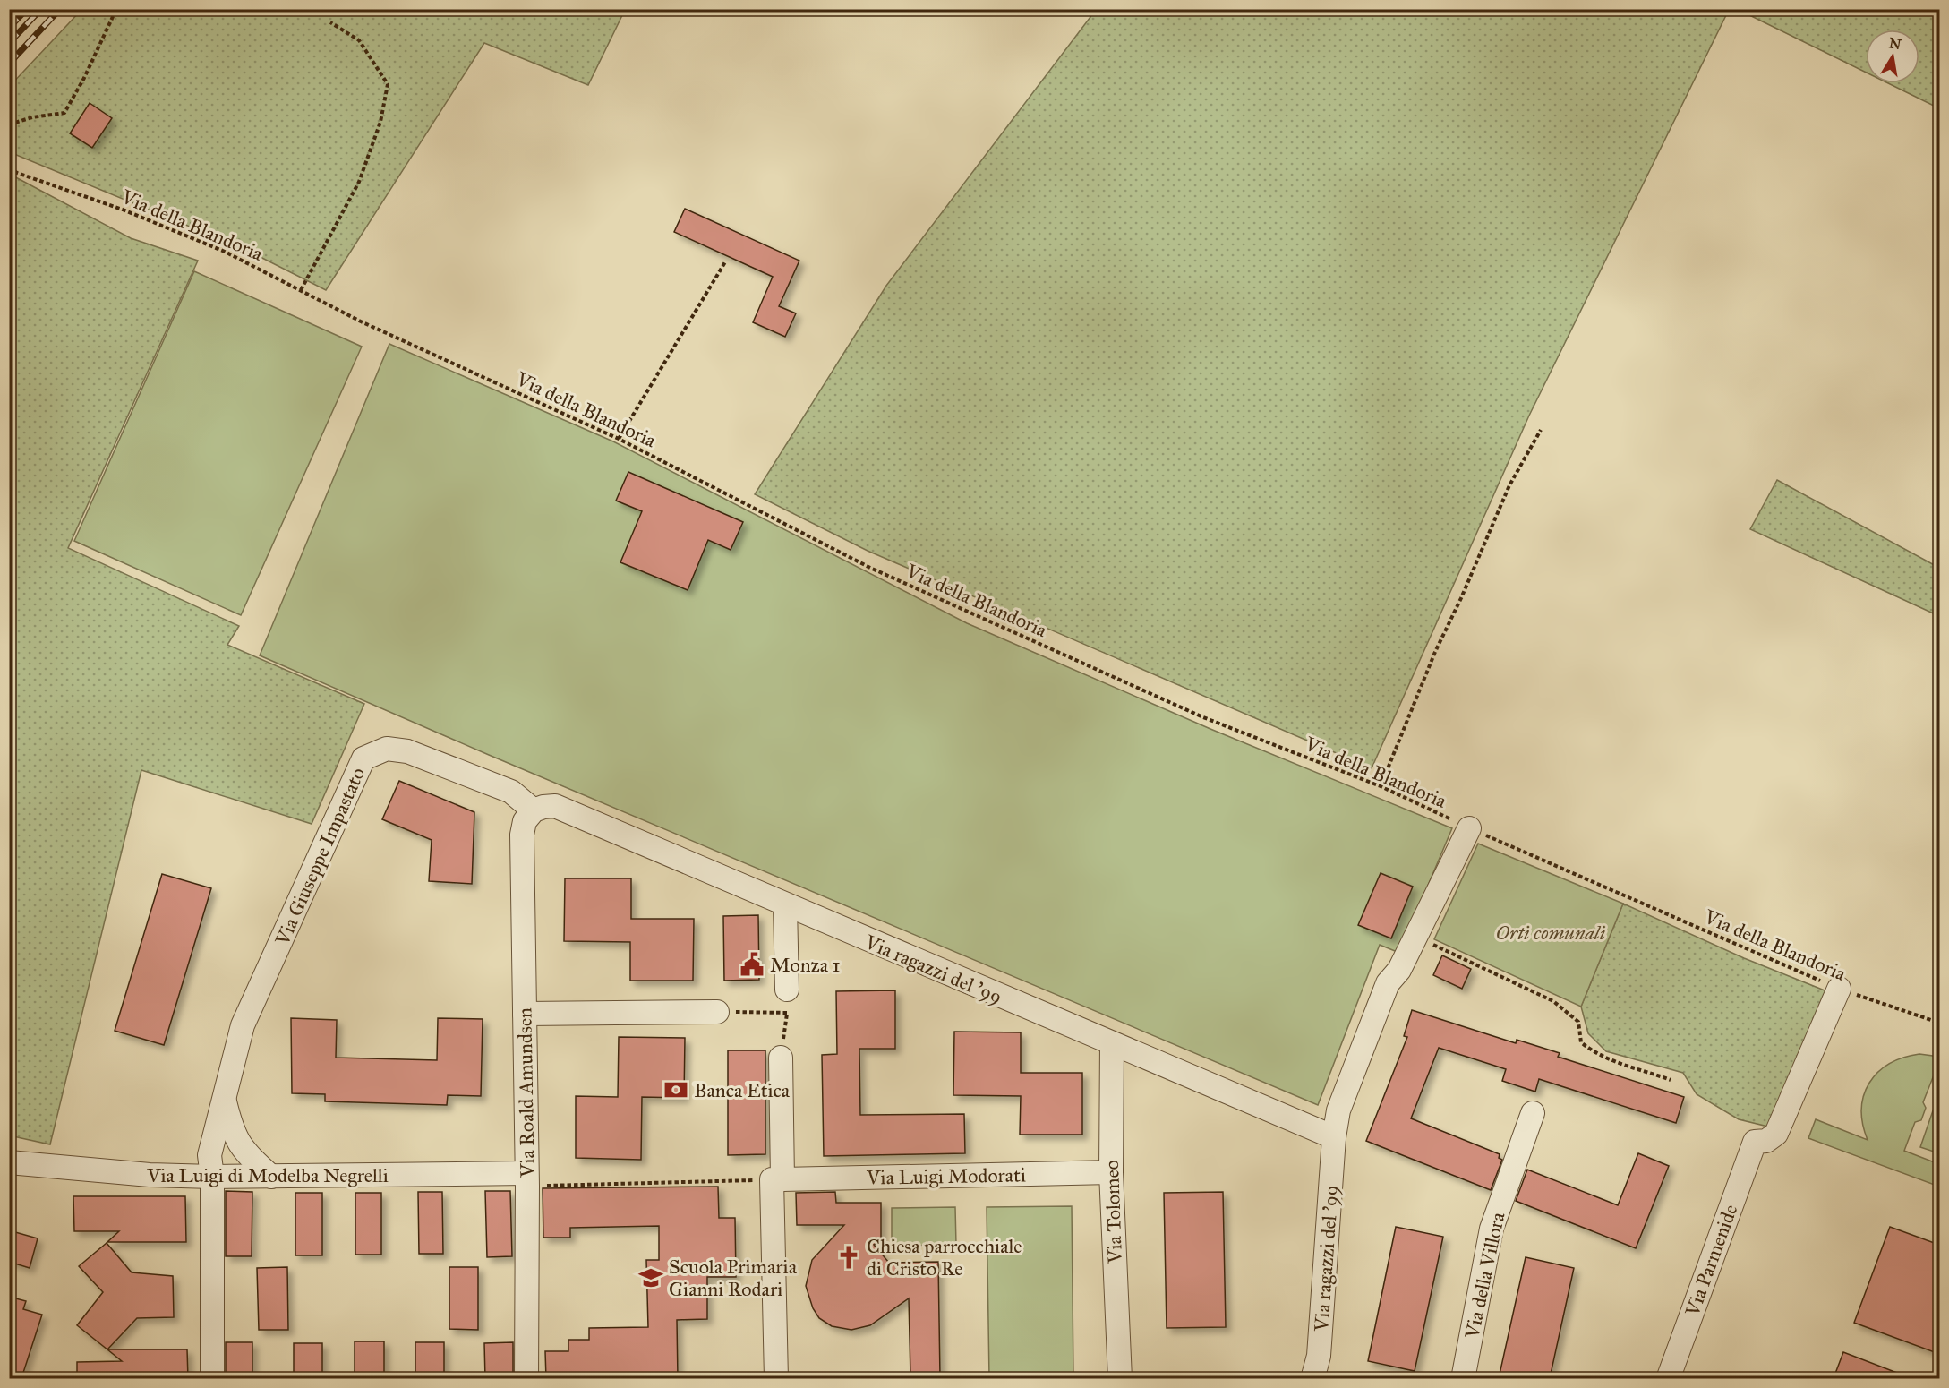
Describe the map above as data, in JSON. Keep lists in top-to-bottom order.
{
  "streets": {
    "street": [
      "Via Giuseppe Impastato",
      "Via ragazzi del '99",
      "Via Roald Amundsen",
      "Via Luigi di Modelba Negrelli",
      "Via Luigi Modorati",
      "Via Tolomeo",
      "Via Parmenide",
      "Via della Villora"
    ],
    "path": ["Via della Blandoria"]
  },
  "crossings": [
    ["Via della Blandoria", "Via ragazzi del '99"],
    ["Via della Blandoria", "Via Parmenide"],
    ["Via Giuseppe Impastato", "Via ragazzi del '99"],
    ["Via Giuseppe Impastato", "Via Roald Amundsen"],
    ["Via Giuseppe Impastato", "Via Luigi di Modelba Negrelli"],
    ["Via ragazzi del '99", "Via Roald Amundsen"],
    ["Via ragazzi del '99", "Via Tolomeo"],
    ["Via Roald Amundsen", "Via Luigi di Modelba Negrelli"],
    ["Via Luigi Modorati", "Via Tolomeo"]
  ],
  "parks": ["Orti comunali"],
  "places": {
    "public building": ["Monza 1"],
    "bank": ["Banca Etica"],
    "church": ["Chiesa parrocchiale di Cristo Re"],
    "school or university": ["Scuola Primaria Gianni Rodari"]
  },
  "north": "top"
}
